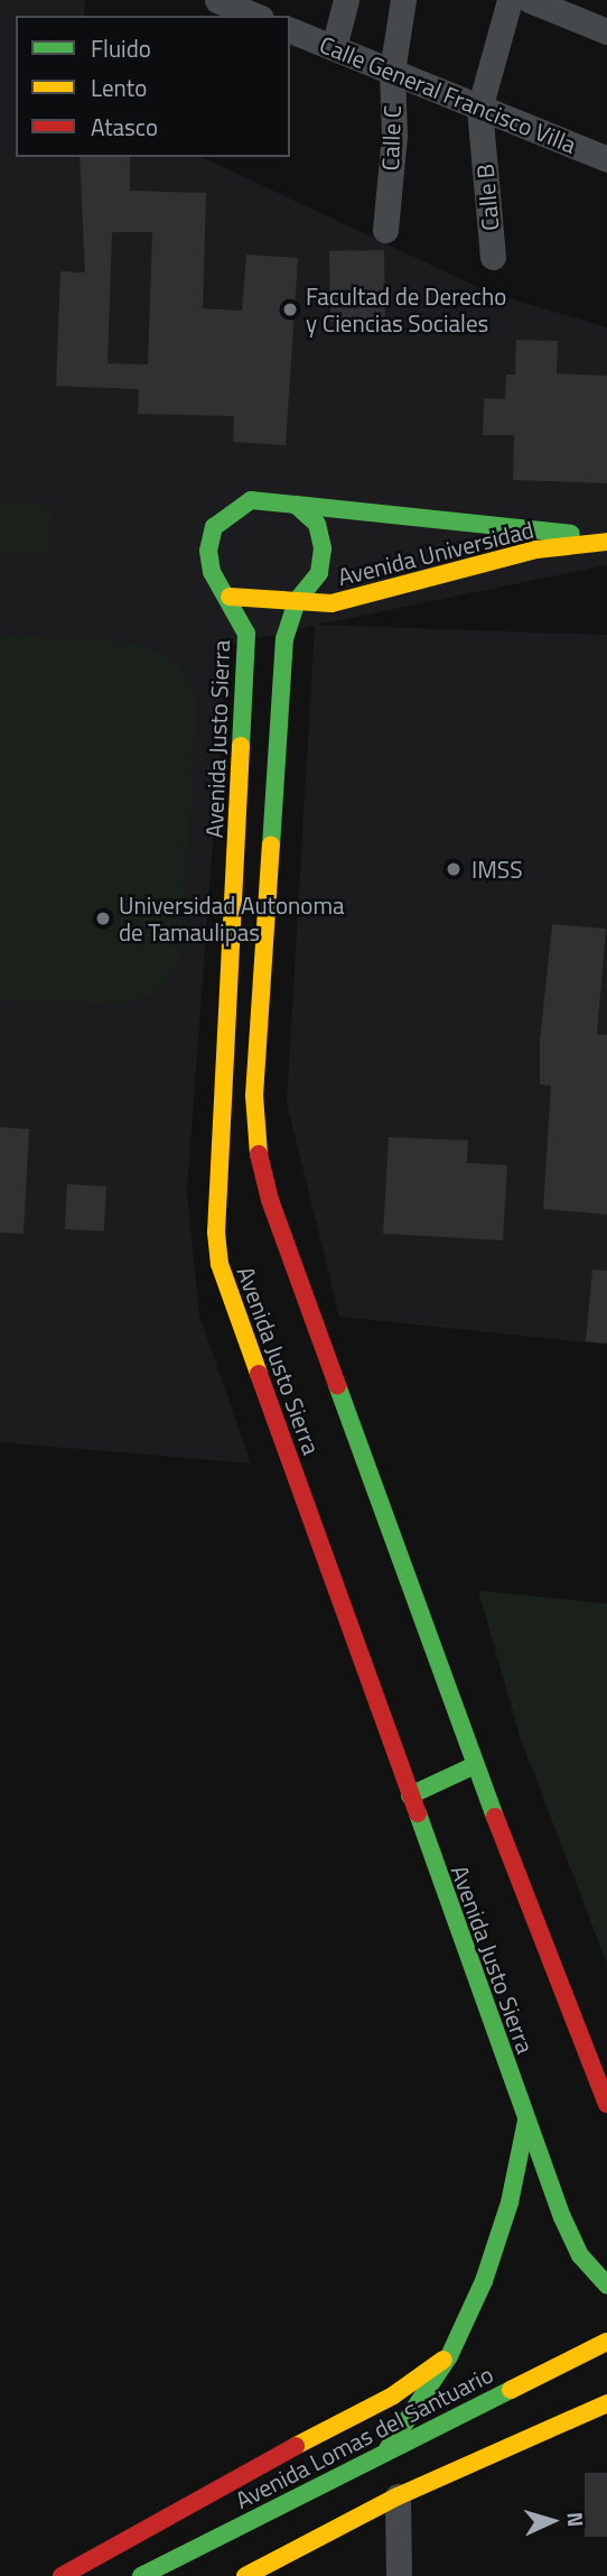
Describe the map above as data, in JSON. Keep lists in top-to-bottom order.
{
  "streets": {
    "main road": ["Avenida Universidad", "Avenida Justo Sierra", "Avenida Lomas del Santuario"],
    "street": ["Calle General Francisco Villa", "Calle C", "Calle B"]
  },
  "crossings": [
    ["Calle General Francisco Villa", "Calle C"],
    ["Calle General Francisco Villa", "Calle B"],
    ["Avenida Universidad", "Avenida Justo Sierra"]
  ],
  "places": ["Facultad de Derecho y Ciencias Sociales", "IMSS", "Universidad Autonoma de Tamaulipas"],
  "legend": ["Fluido", "Lento", "Atasco"],
  "north": "right"
}
